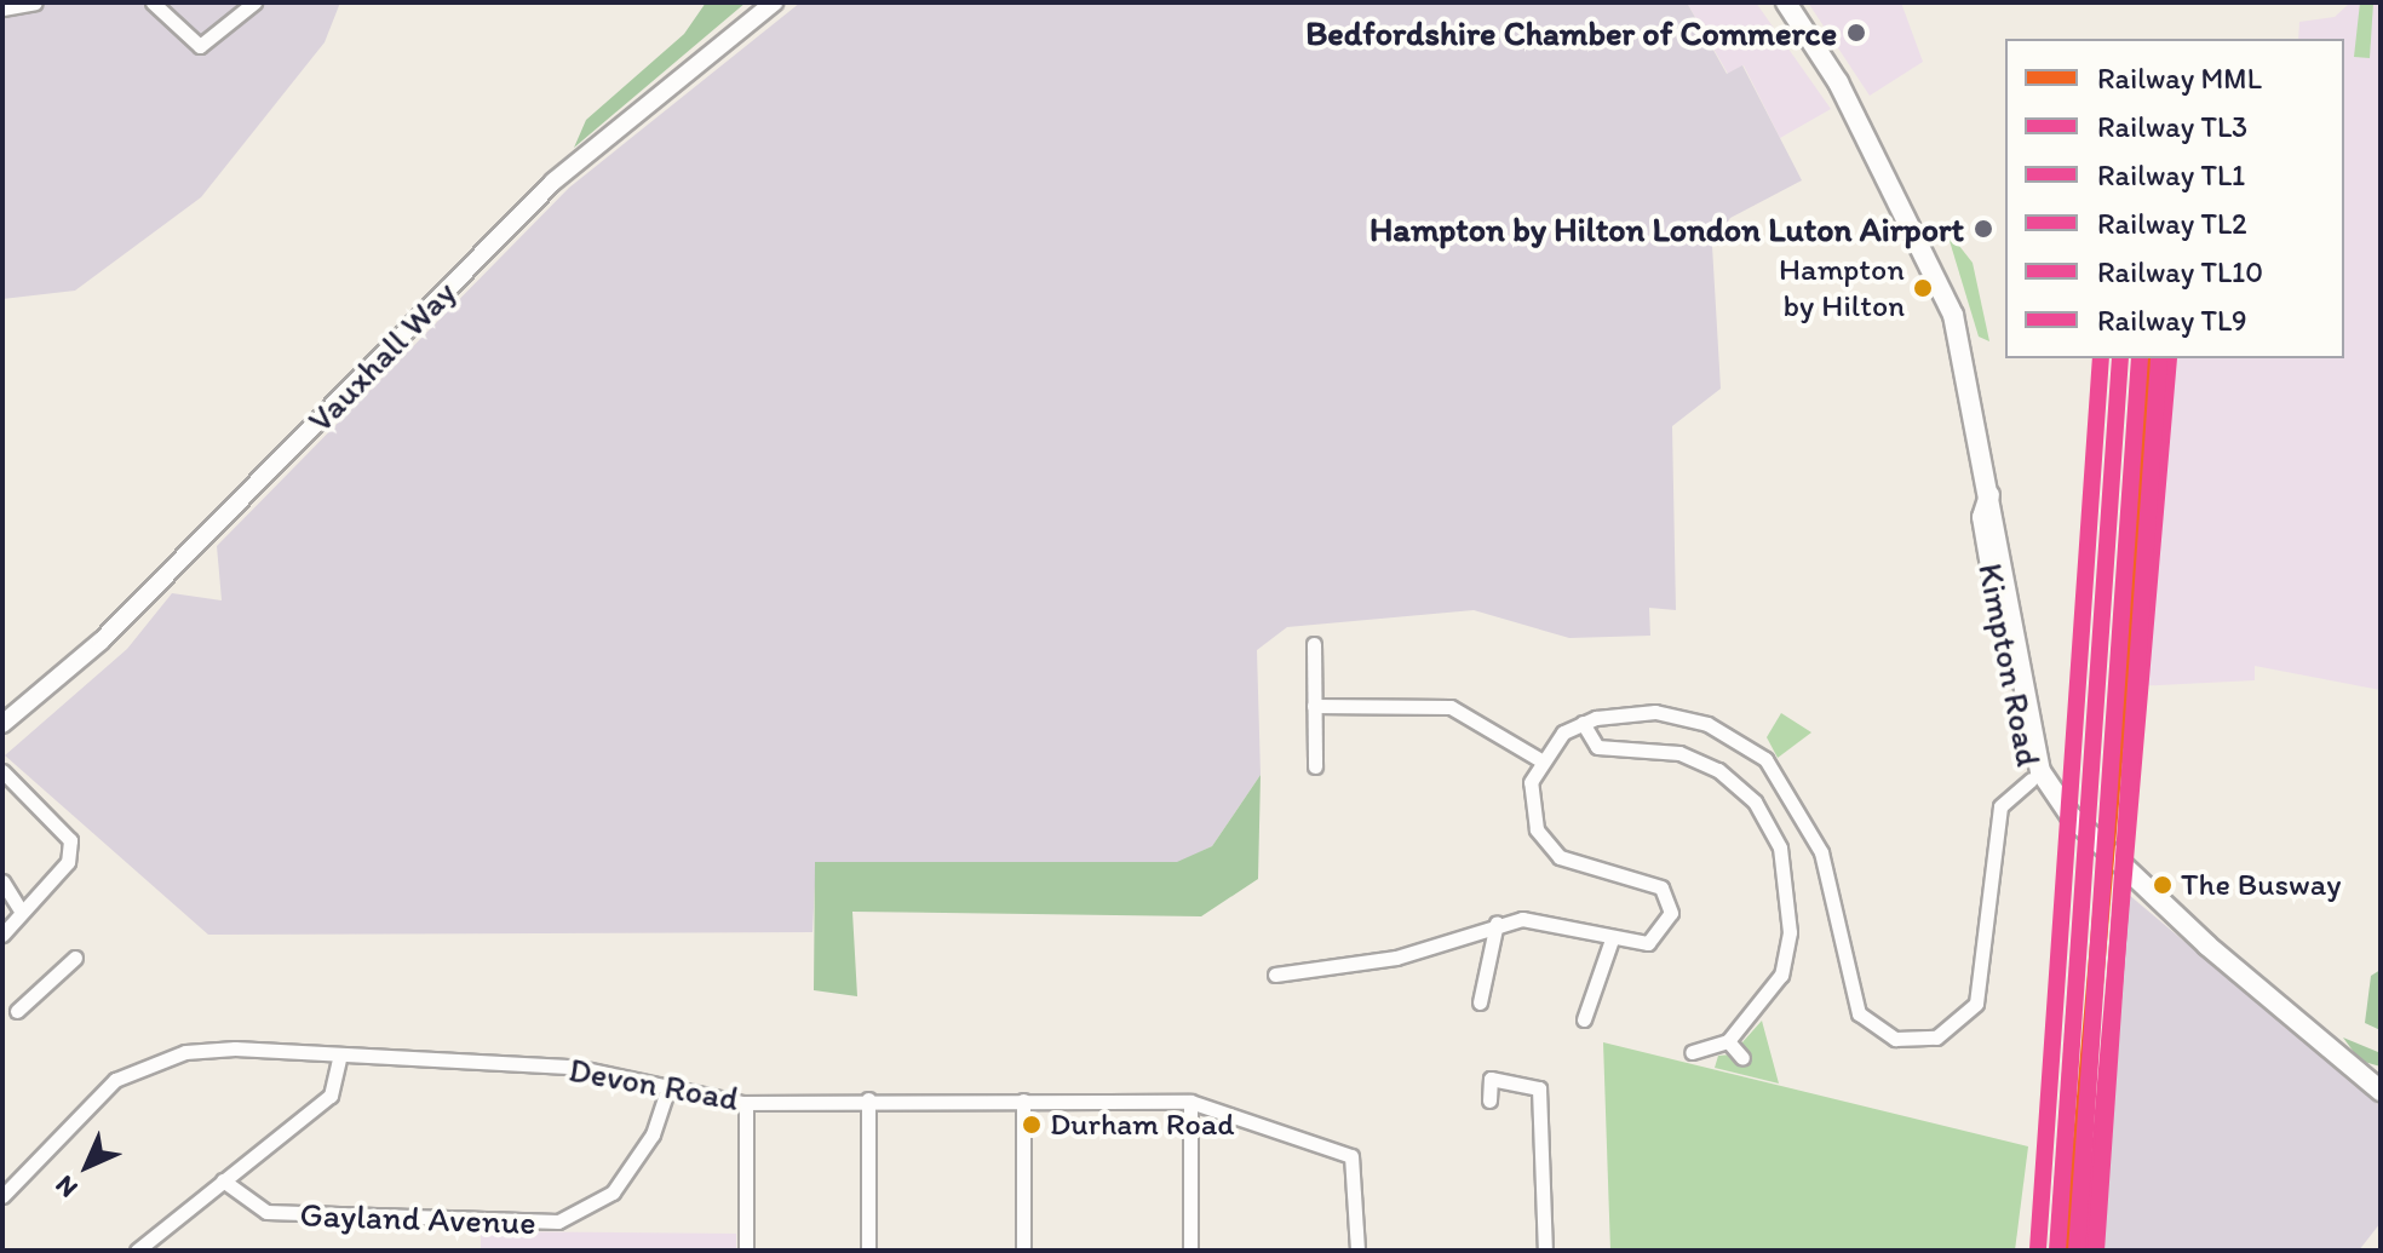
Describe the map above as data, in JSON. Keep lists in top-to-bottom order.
{
  "streets": {
    "highway": ["Kimpton Road"],
    "main road": ["Vauxhall Way"],
    "street": ["Devon Road", "Gayland Avenue"]
  },
  "crossings": [
    ["Devon Road", "Gayland Avenue"]
  ],
  "places": [
    "Bedfordshire Chamber of Commerce",
    "Hampton by Hilton London Luton Airport",
    "Hampton by Hilton",
    "The Busway",
    "Durham Road"
  ],
  "lines": [
    "rail line MML",
    "rail line TL3",
    "rail line TL1",
    "rail line TL2",
    "rail line TL10",
    "rail line TL9"
  ],
  "legend": [
    "Railway MML",
    "Railway TL3",
    "Railway TL1",
    "Railway TL2",
    "Railway TL10",
    "Railway TL9"
  ],
  "north": "bottom left"
}
